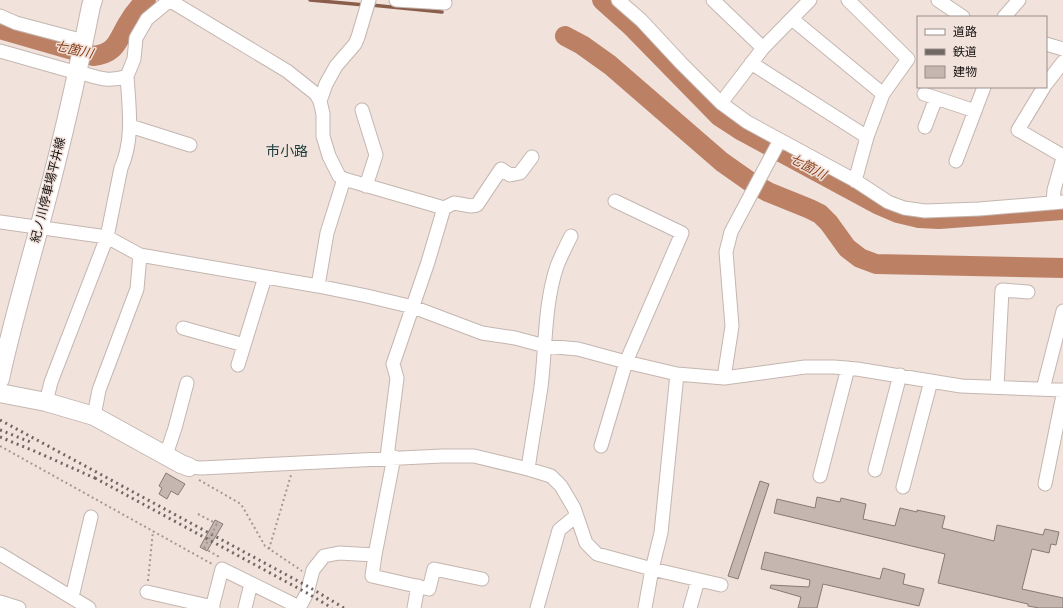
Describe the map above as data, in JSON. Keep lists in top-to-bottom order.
{
  "streets": {
    "main road": ["紀ノ川停車場平井線"]
  },
  "districts": ["市小路"],
  "water": ["七箇川"],
  "legend": ["道路", "鉄道", "建物"]
}
